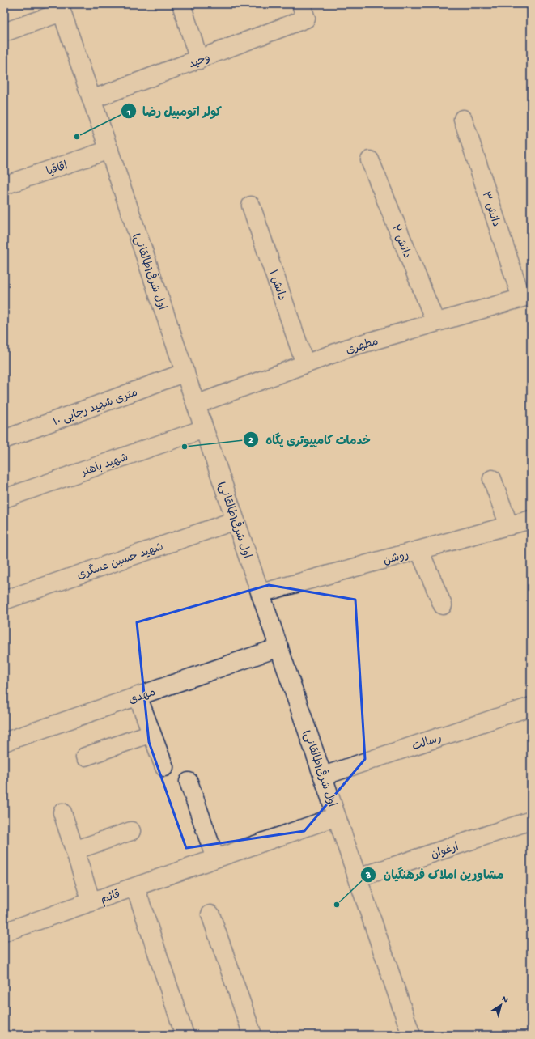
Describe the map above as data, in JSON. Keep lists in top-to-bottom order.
{
  "streets": {
    "street": [
      "وحید",
      "اقاقیا",
      "دانش ۳",
      "دانش ۲",
      "اول شرقی(طالقانی)",
      "دانش ۱",
      "مطهری",
      "۱۰ متری شهید رجایی",
      "شهید باهنر",
      "روشن",
      "شهید حسین عسگری",
      "مهدی",
      "رسالت",
      "ارغوان",
      "قائم"
    ]
  },
  "crossings": [
    ["وحید", "اول شرقی(طالقانی)"],
    ["اقاقیا", "اول شرقی(طالقانی)"],
    ["دانش ۳", "مطهری"],
    ["دانش ۲", "مطهری"],
    ["اول شرقی(طالقانی)", "مطهری"],
    ["اول شرقی(طالقانی)", "۱۰ متری شهید رجایی"],
    ["اول شرقی(طالقانی)", "شهید باهنر"],
    ["اول شرقی(طالقانی)", "روشن"],
    ["اول شرقی(طالقانی)", "شهید حسین عسگری"],
    ["اول شرقی(طالقانی)", "مهدی"],
    ["اول شرقی(طالقانی)", "رسالت"],
    ["اول شرقی(طالقانی)", "ارغوان"],
    ["اول شرقی(طالقانی)", "قائم"],
    ["دانش ۱", "مطهری"]
  ],
  "places": ["کولر اتومبیل رضا", "خدمات کامپیوتری پگاه", "مشاورین املاک فرهنگیان"],
  "north": "top right"
}
